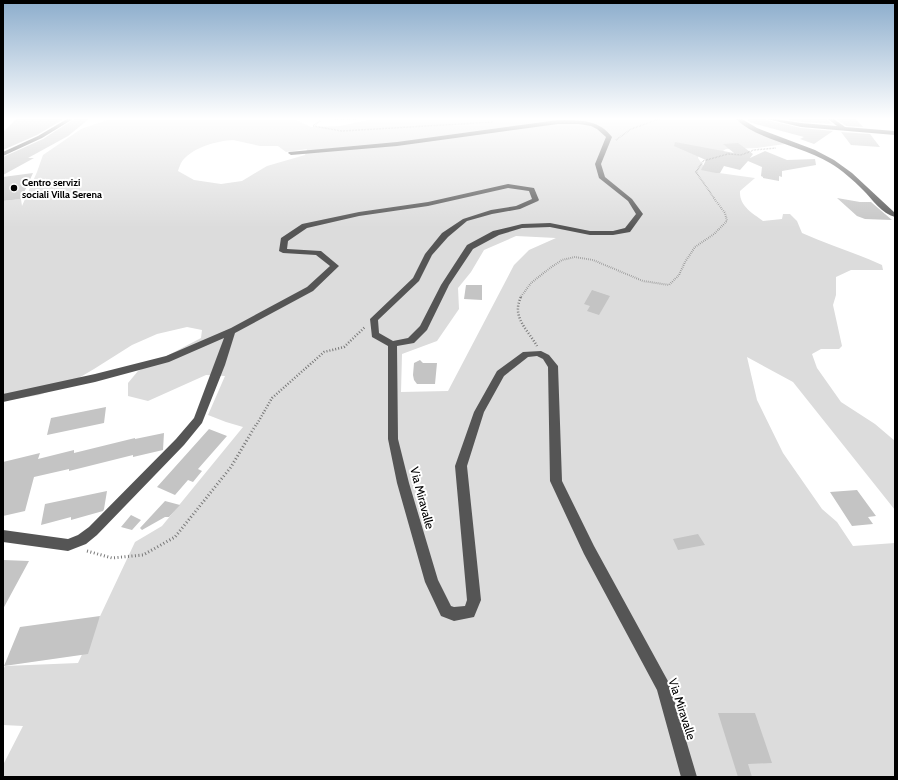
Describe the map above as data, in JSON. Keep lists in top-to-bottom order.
{
  "streets": {
    "street": ["Via Miravalle"]
  },
  "places": ["Centro servizi sociali Villa Serena"]
}
